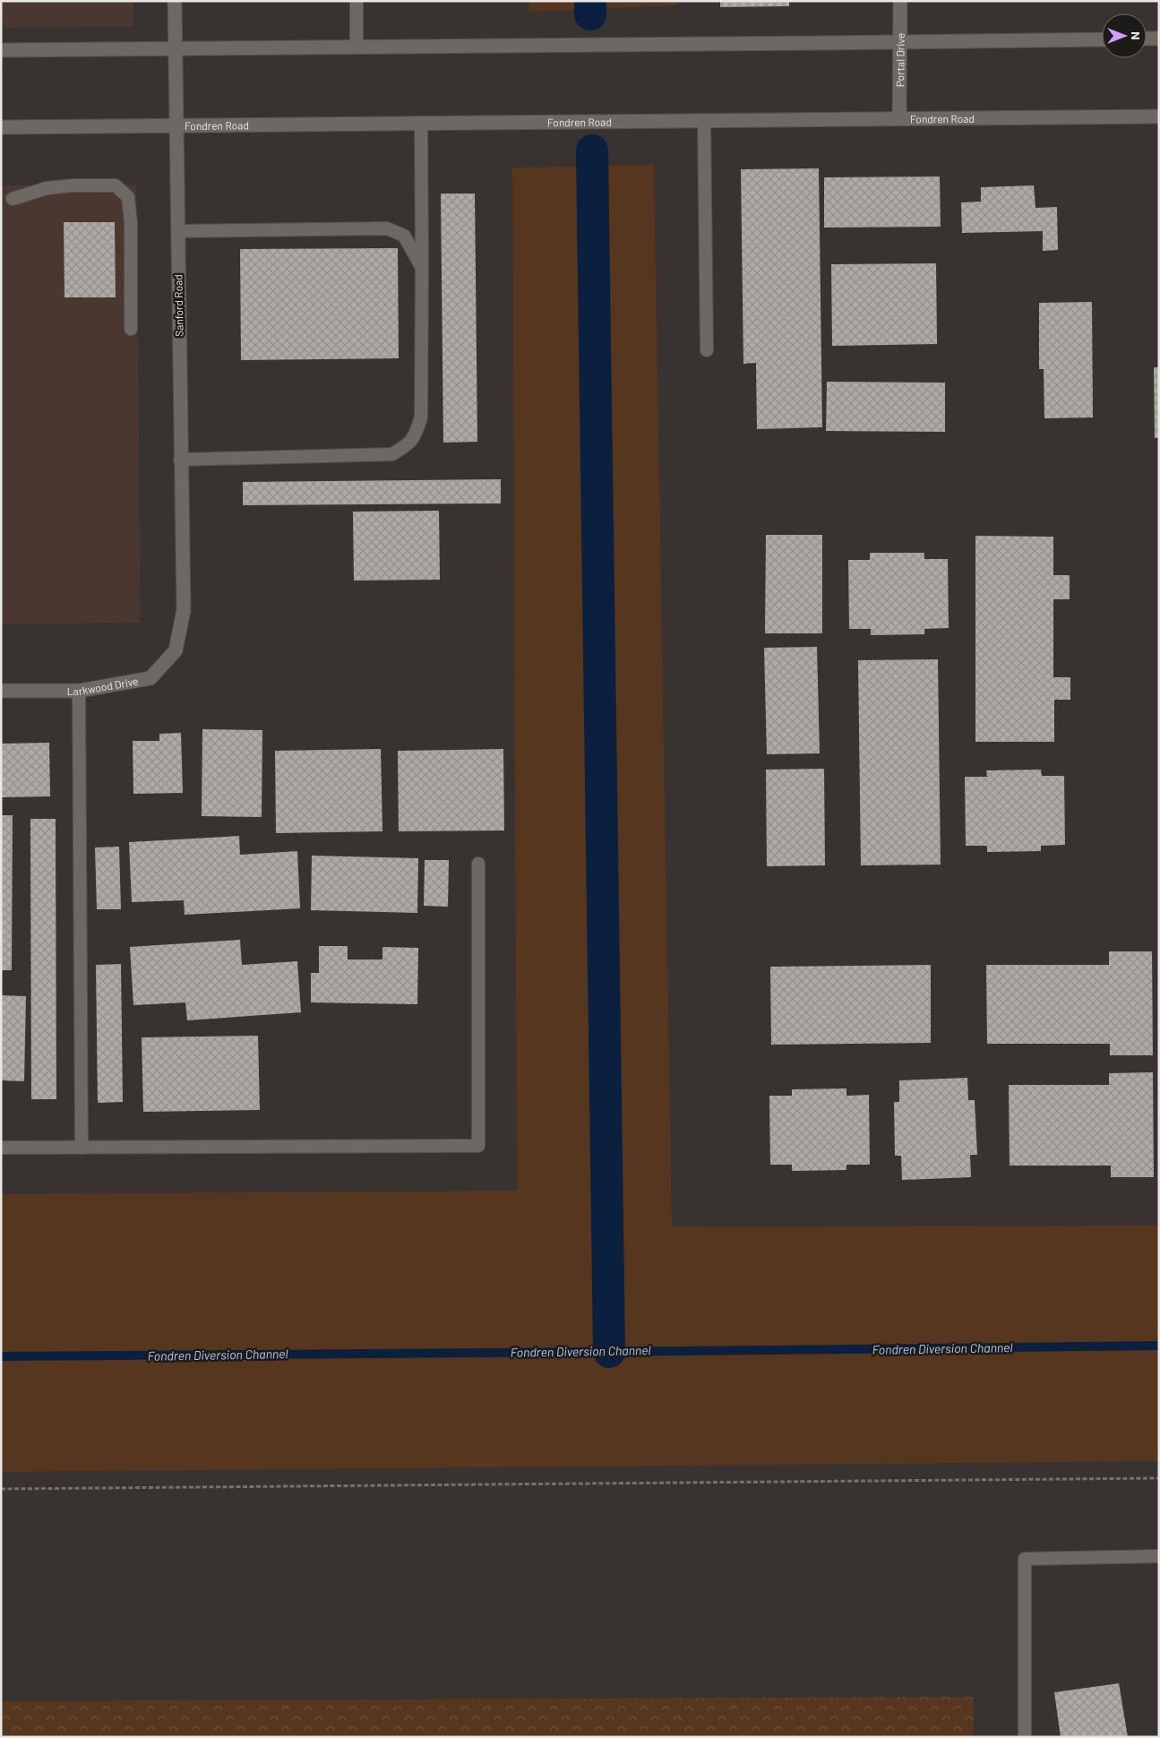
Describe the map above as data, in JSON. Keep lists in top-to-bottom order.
{
  "streets": {
    "main road": [
      "Portal Drive",
      "Fondren Road",
      "Sanford Road",
      "Larkwood Drive"
    ]
  },
  "crossings": [
    ["Portal Drive", "Fondren Road"],
    ["Fondren Road", "Sanford Road"],
    ["Sanford Road", "Larkwood Drive"]
  ],
  "water": ["Fondren Diversion Channel"],
  "north": "right"
}
